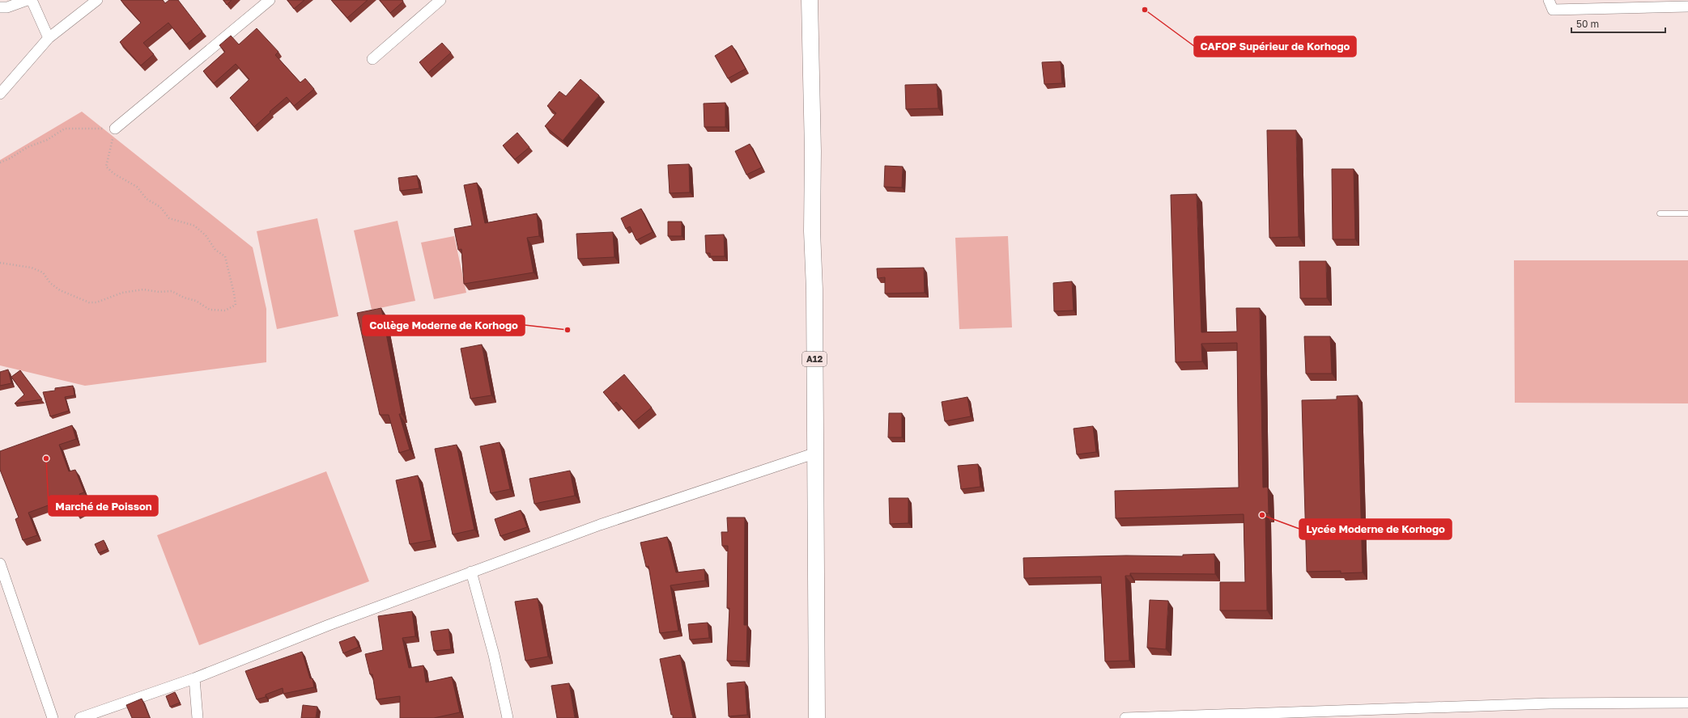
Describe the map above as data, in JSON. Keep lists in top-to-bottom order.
{
  "streets": {
    "main road": ["A12"]
  },
  "places": [
    "CAFOP Supérieur de Korhogo",
    "Collège Moderne de Korhogo",
    "Marché de Poisson",
    "Lycée Moderne de Korhogo"
  ],
  "scale_bar": "50 m"
}
